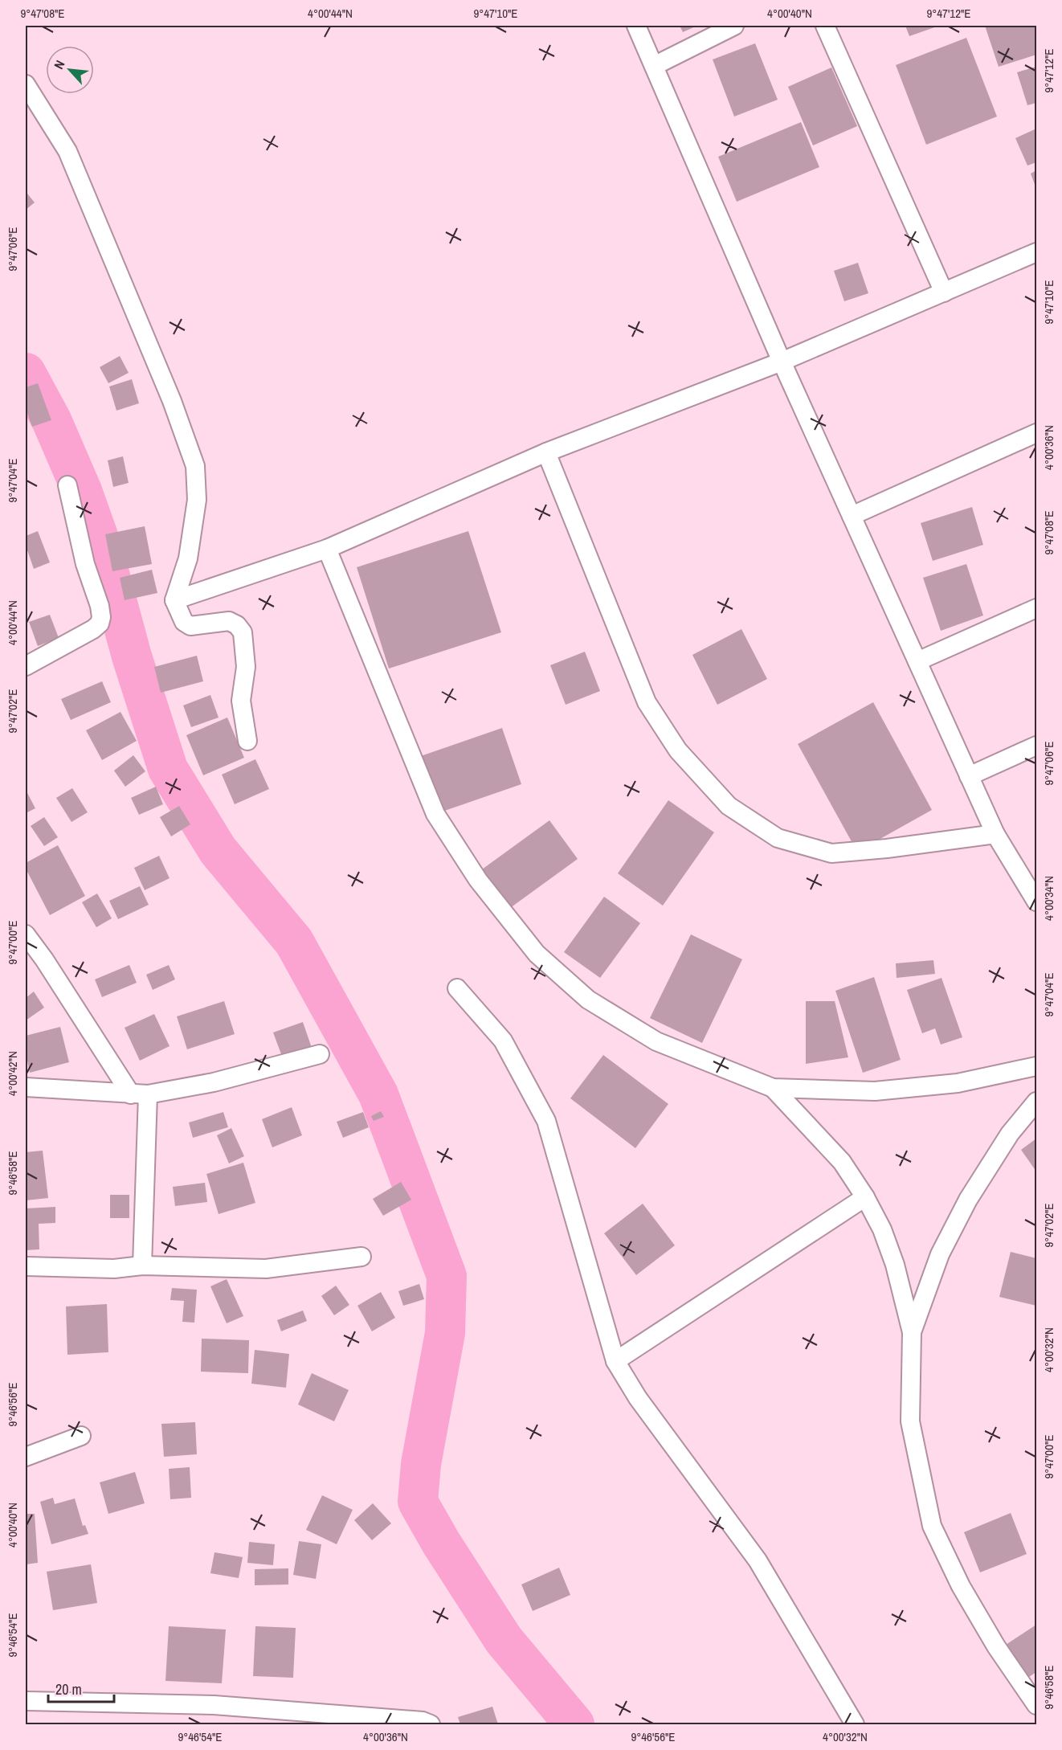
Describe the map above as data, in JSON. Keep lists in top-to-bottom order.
{
  "scale_bar": "20 m",
  "north": "top left",
  "coordinates": [
    "9°47'08\"E",
    "4°00'44\"N",
    "9°47'10\"E",
    "4°00'40\"N",
    "9°47'12\"E",
    "9°47'06\"E",
    "4°00'36\"N",
    "9°47'04\"E",
    "9°47'02\"E",
    "4°00'34\"N",
    "9°47'00\"E",
    "4°00'42\"N",
    "9°46'58\"E",
    "4°00'32\"N",
    "9°46'56\"E",
    "9°46'54\"E"
  ]
}
